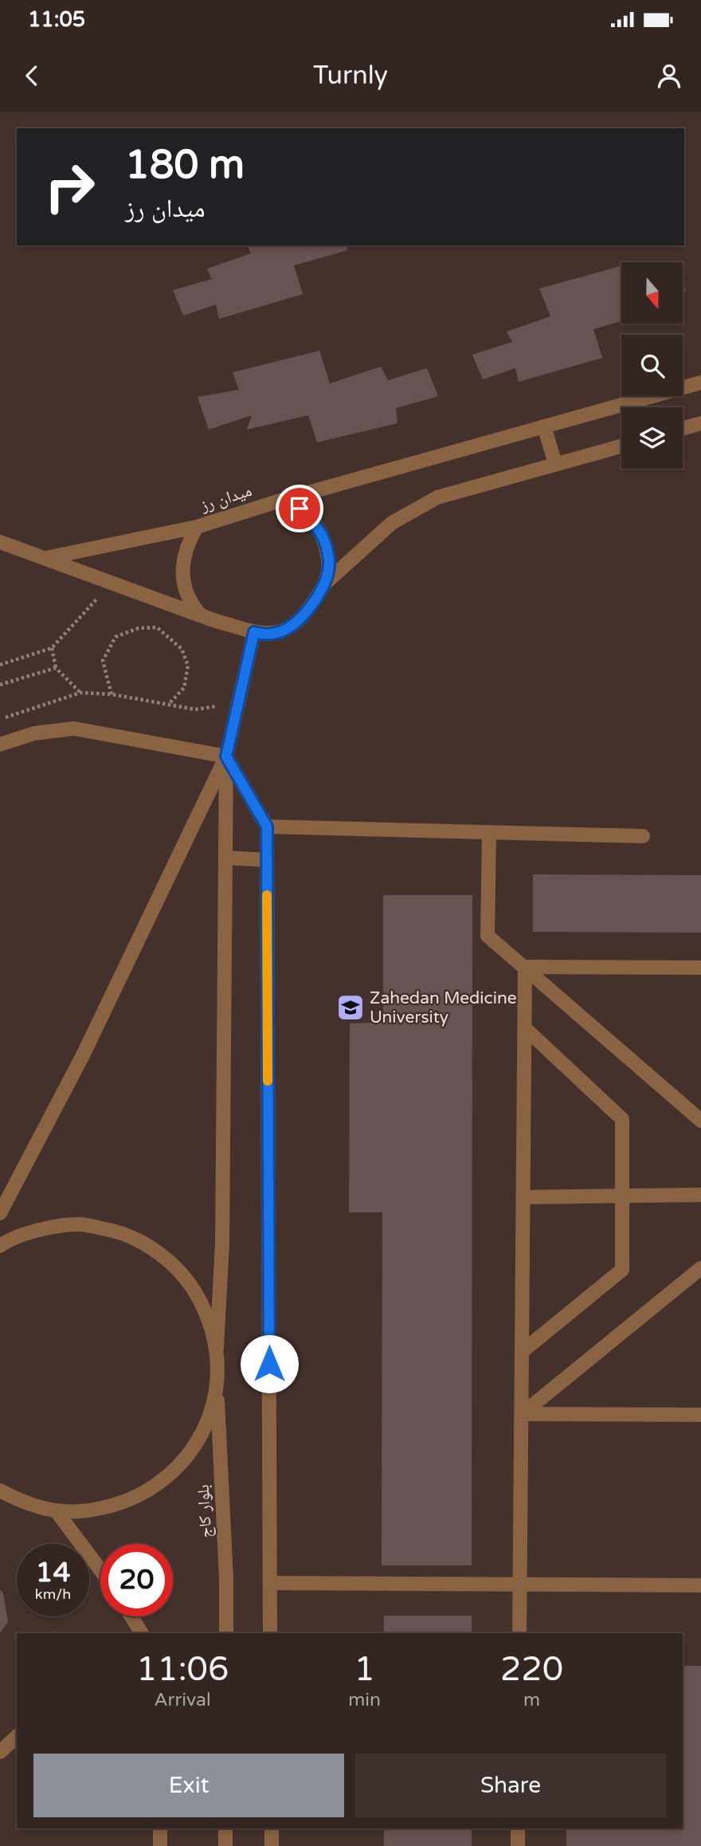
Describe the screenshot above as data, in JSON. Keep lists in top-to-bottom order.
{
  "streets": {
    "street": ["میدان رز", "بلوار کاج"]
  },
  "places": {
    "school or university": ["Zahedan Medicine University"]
  },
  "north": "bottom",
  "page": {
    "status": "11:05",
    "header": "Turnly",
    "turn": ["180 m", "میدان رز"],
    "speed": "14 km/h",
    "limit": "20",
    "eta": [
      "11:06",
      "Arrival",
      "1",
      "min",
      "220",
      "m"
    ],
    "buttons": ["Exit", "Share"]
  }
}
